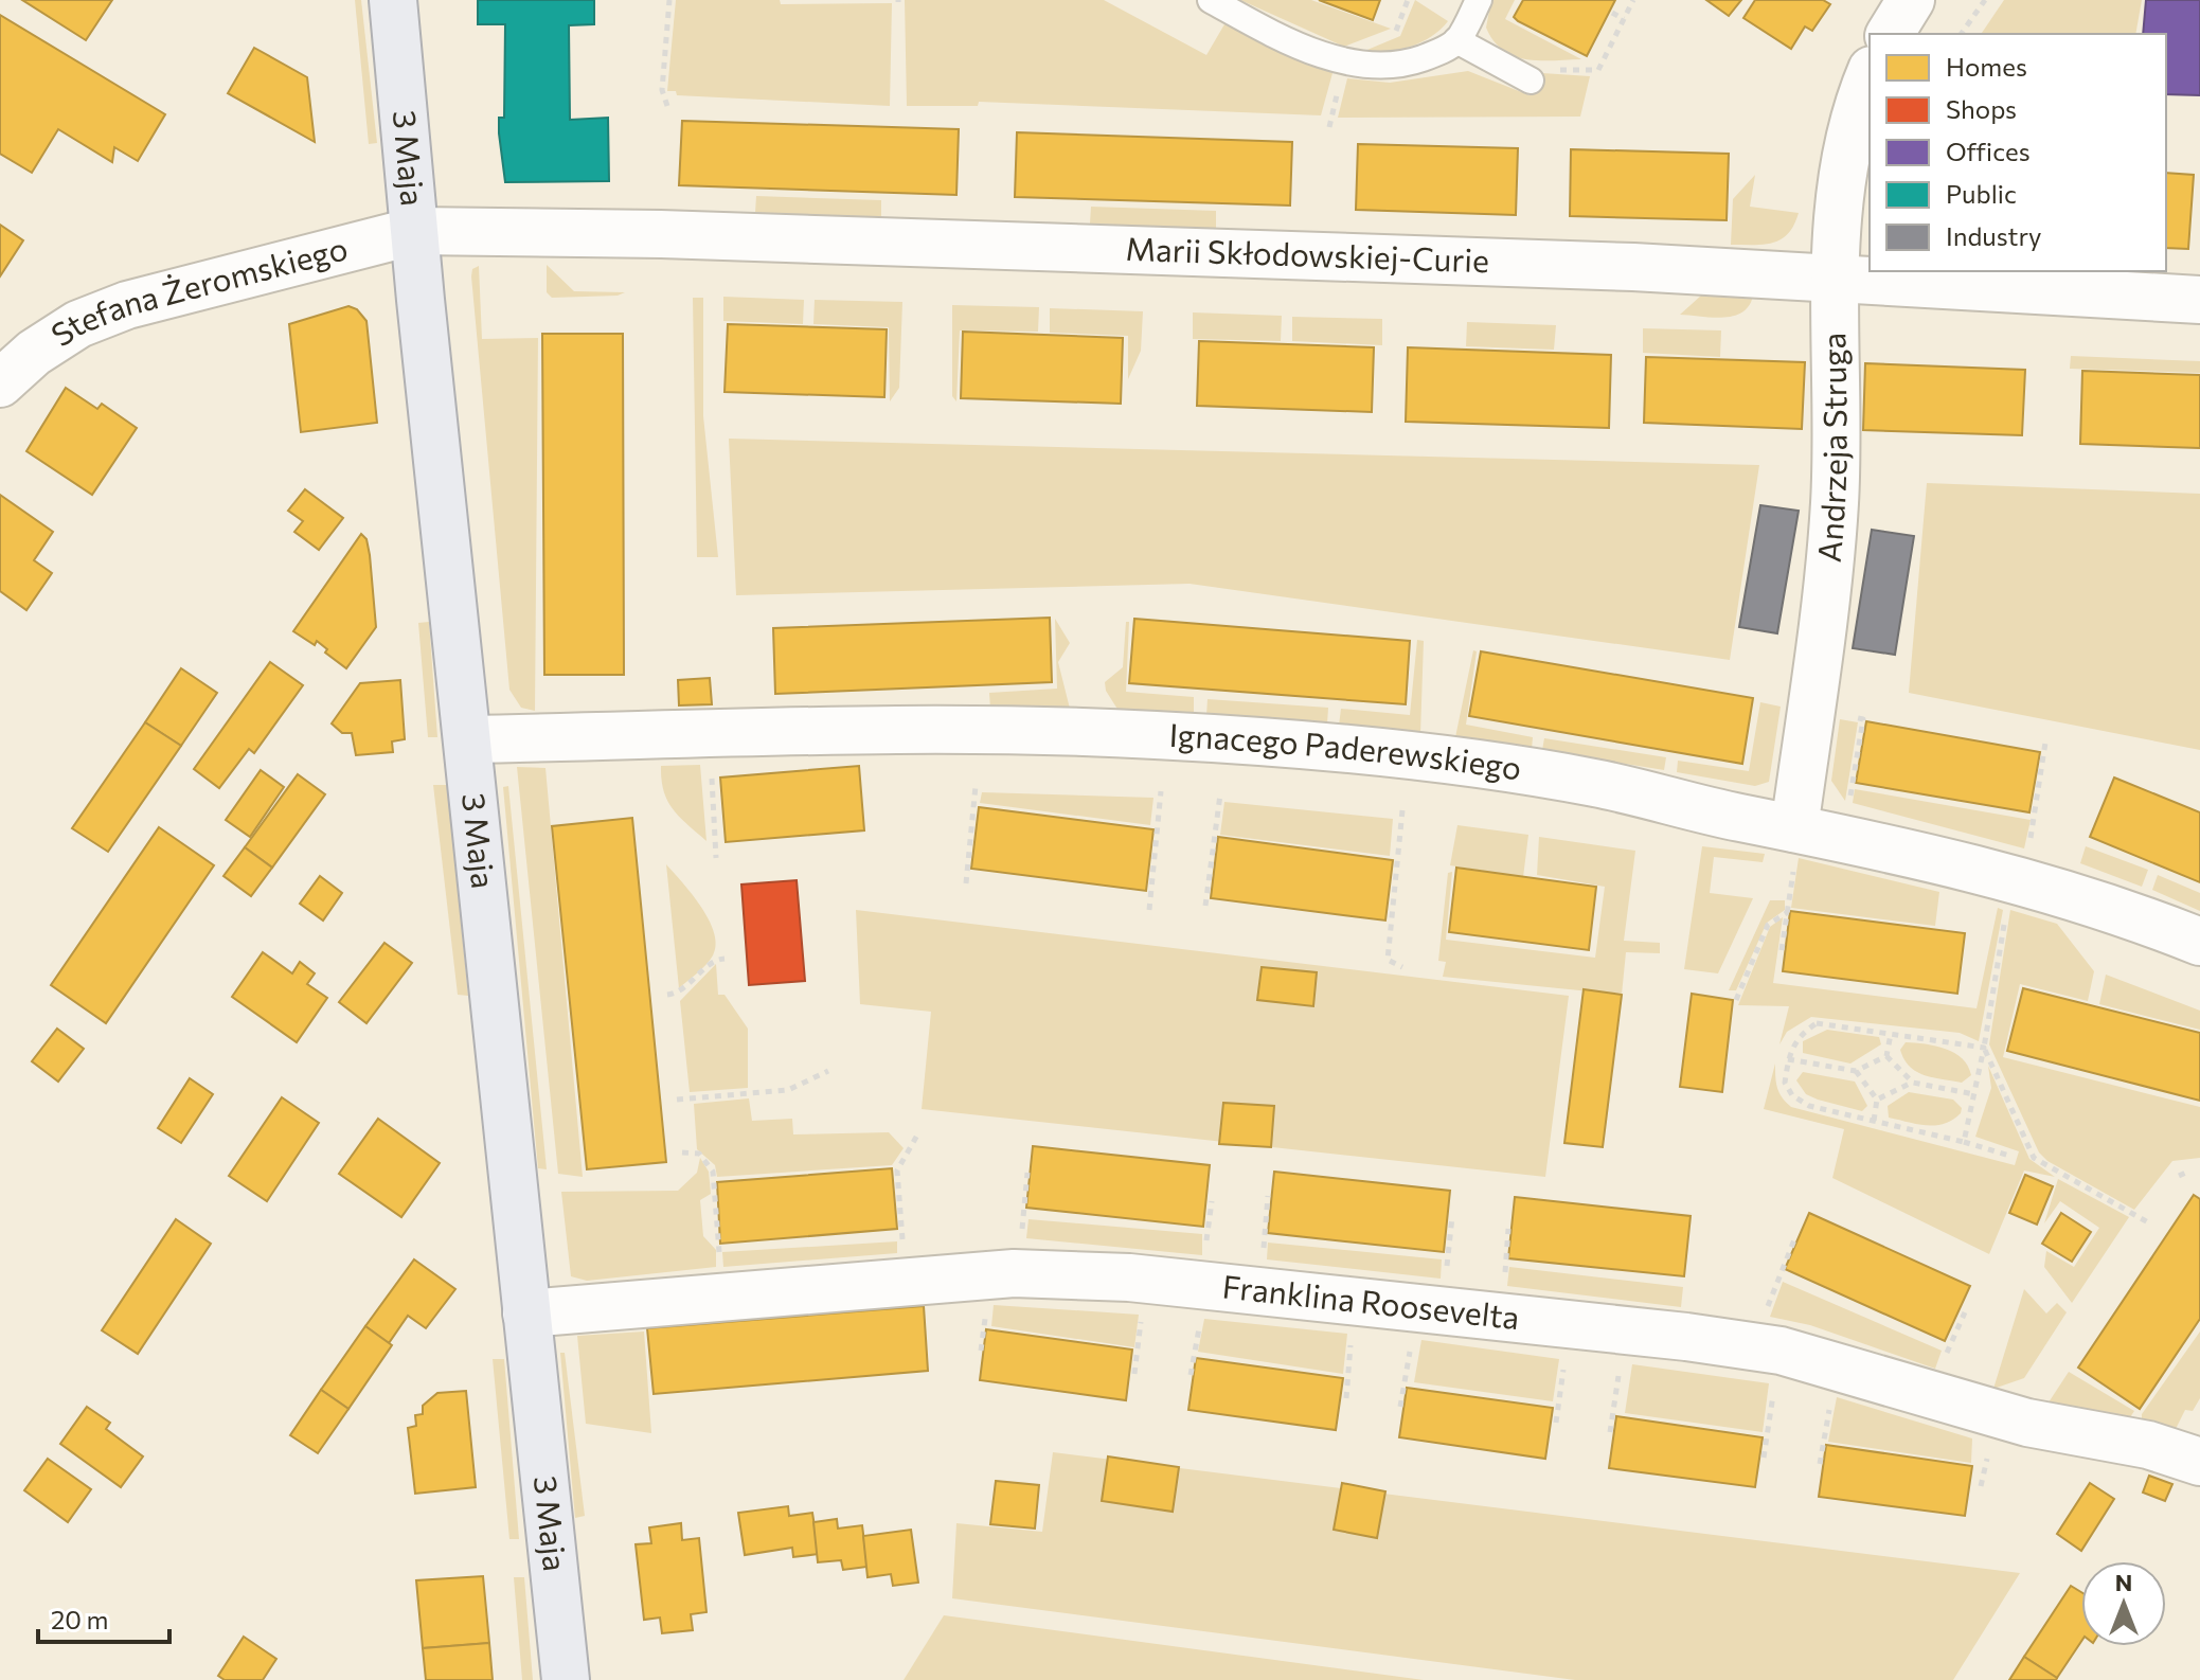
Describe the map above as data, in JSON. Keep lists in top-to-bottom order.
{
  "streets": {
    "main road": ["3 Maja"],
    "street": [
      "Marii Skłodowskiej-Curie",
      "Stefana Żeromskiego",
      "Andrzeja Struga",
      "Ignacego Paderewskiego",
      "Franklina Roosevelta"
    ]
  },
  "crossings": [
    ["3 Maja", "Marii Skłodowskiej-Curie"],
    ["3 Maja", "Stefana Żeromskiego"],
    ["3 Maja", "Ignacego Paderewskiego"],
    ["3 Maja", "Franklina Roosevelta"],
    ["Marii Skłodowskiej-Curie", "Stefana Żeromskiego"],
    ["Marii Skłodowskiej-Curie", "Andrzeja Struga"],
    ["Andrzeja Struga", "Ignacego Paderewskiego"]
  ],
  "legend": [
    "Homes",
    "Shops",
    "Offices",
    "Public",
    "Industry"
  ],
  "scale_bar": "20 m",
  "north": "top"
}
